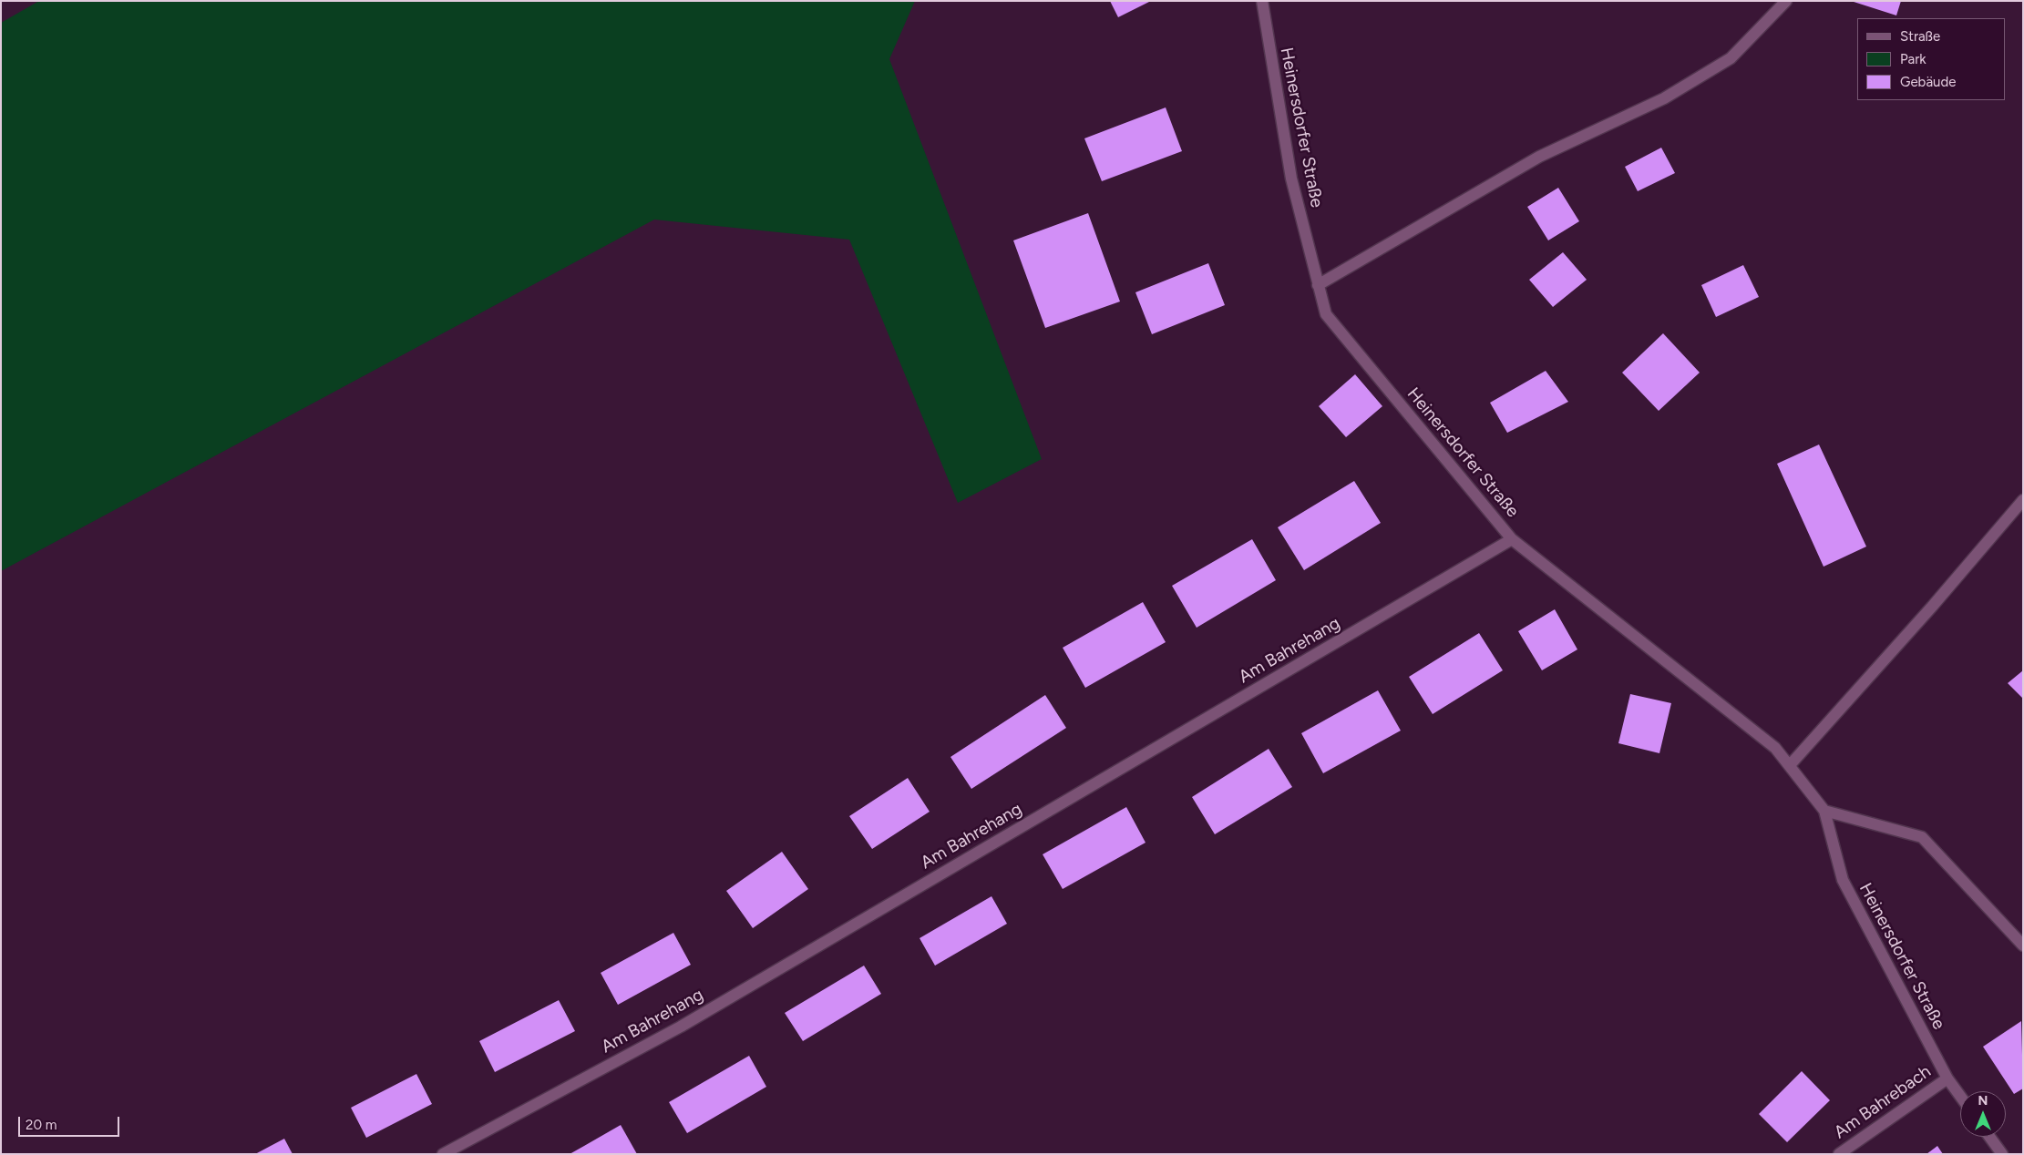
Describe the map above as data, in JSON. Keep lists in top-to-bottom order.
{
  "streets": {
    "street": ["Heinersdorfer Straße", "Am Bahrehang", "Am Bahrebach"]
  },
  "crossings": [
    ["Heinersdorfer Straße", "Am Bahrehang"],
    ["Heinersdorfer Straße", "Am Bahrebach"]
  ],
  "legend": ["Straße", "Park", "Gebäude"],
  "scale_bar": "20 m",
  "north": "top"
}
